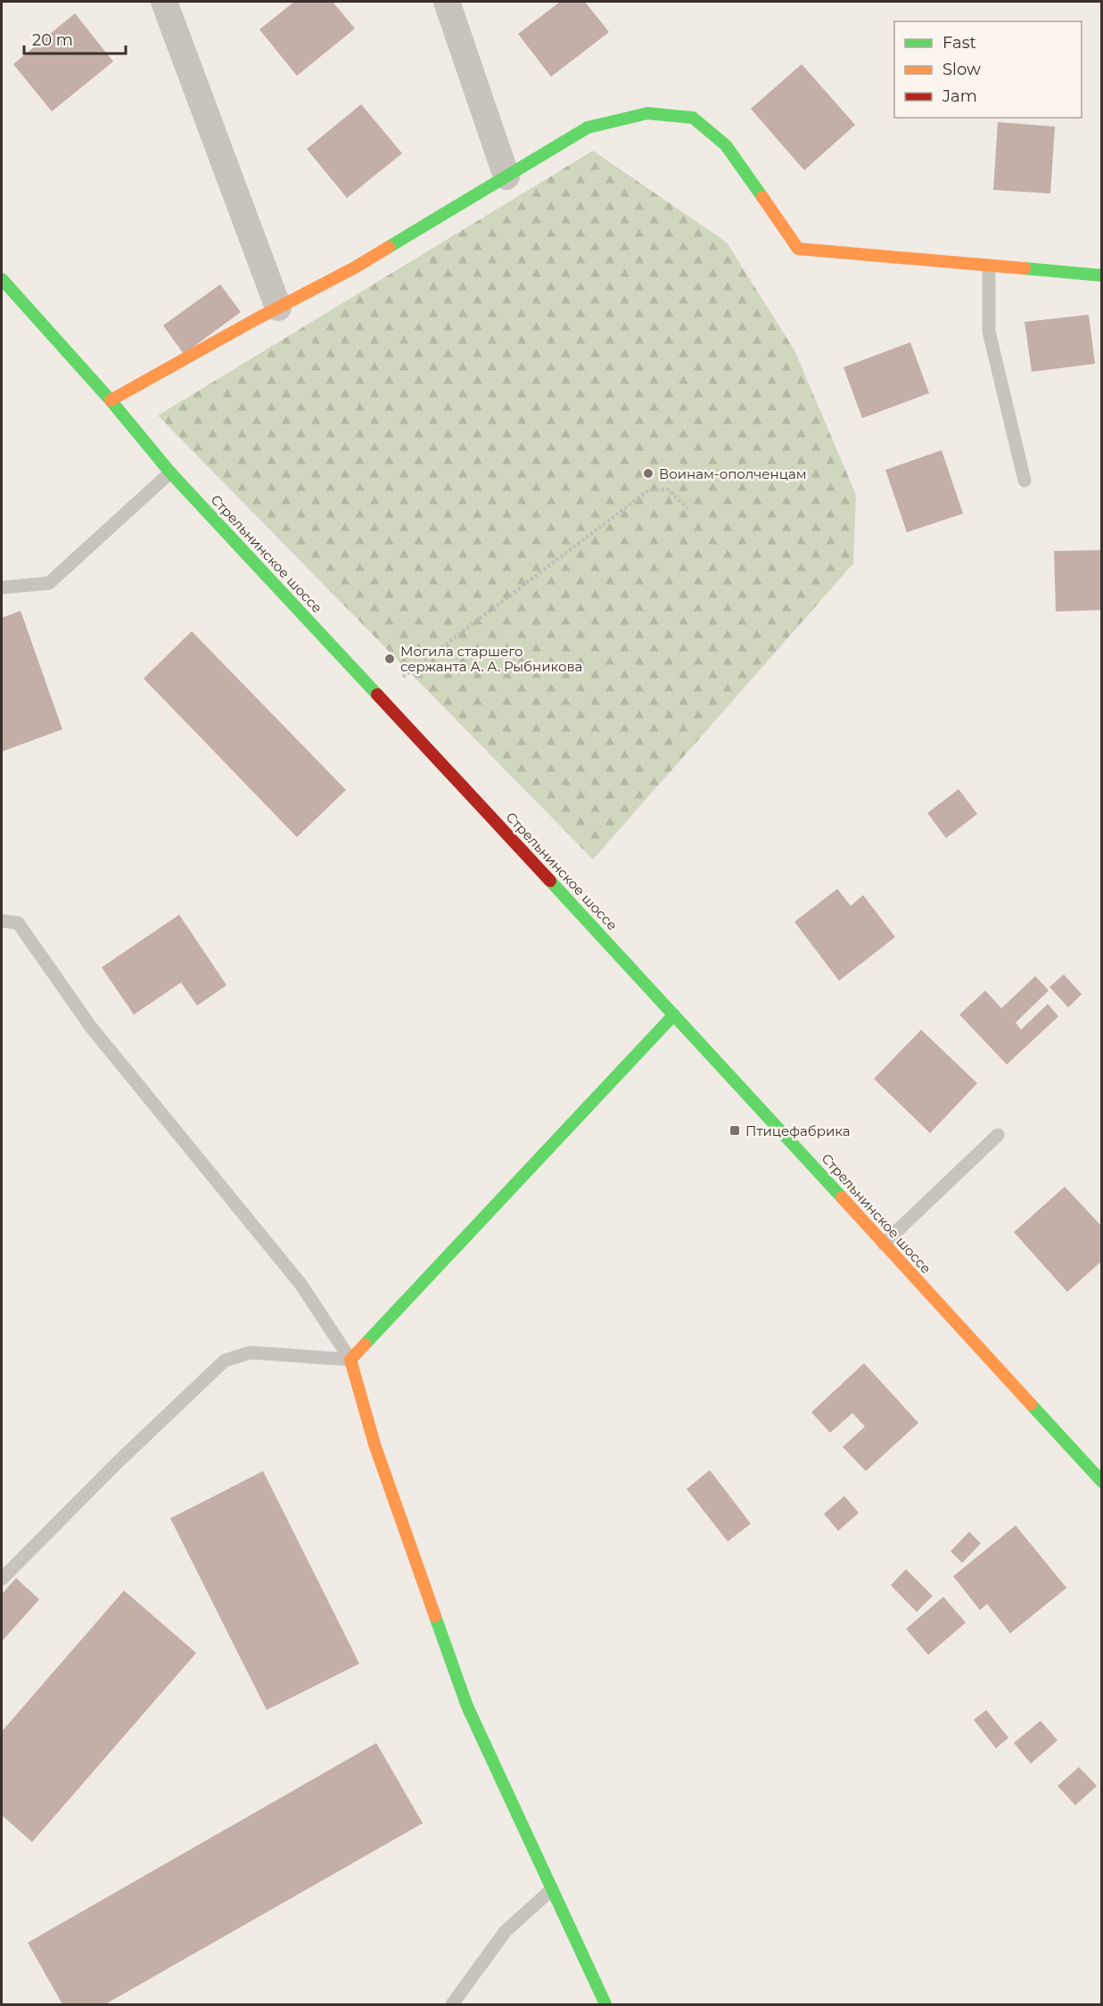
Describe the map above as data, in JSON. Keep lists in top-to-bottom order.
{
  "streets": {
    "street": ["Стрельнинское шоссе"]
  },
  "places": {
    "other": ["Воинам-ополченцам", "Могила старшего сержанта А. А. Рыбникова"],
    "transit": ["Птицефабрика"]
  },
  "legend": ["Fast", "Slow", "Jam"],
  "scale_bar": "20 m"
}
